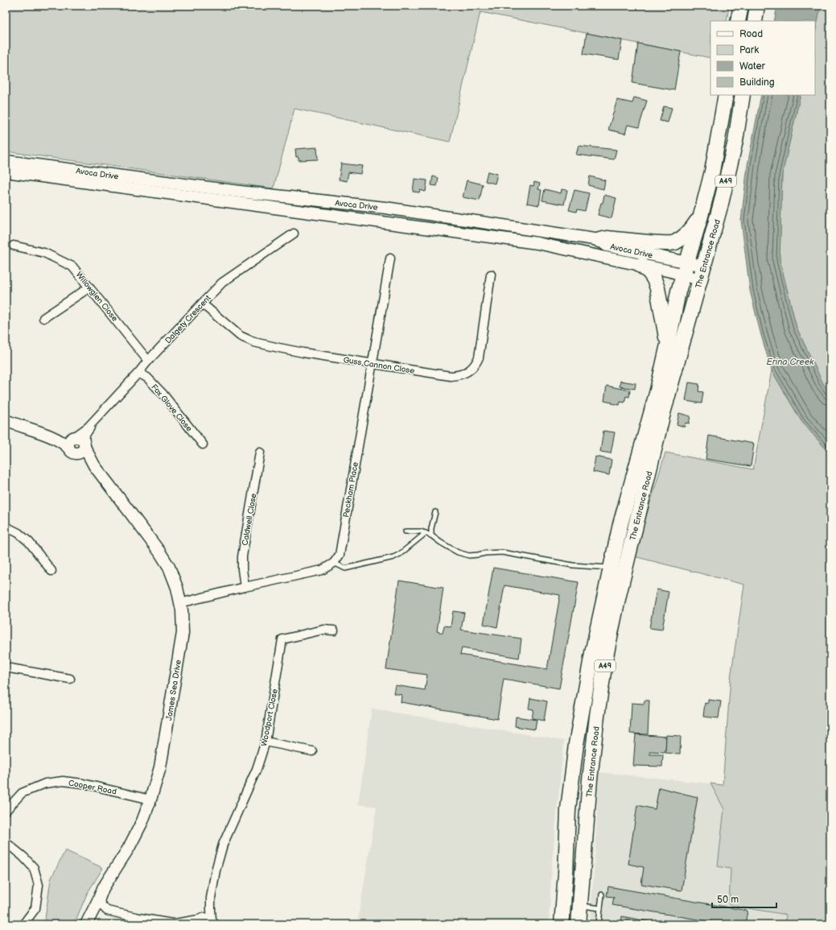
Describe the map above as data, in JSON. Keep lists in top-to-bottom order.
{
  "streets": {
    "highway": ["A49", "The Entrance Road"],
    "main road": ["Avoca Drive", "James Sea Drive"],
    "street": [
      "Willowglen Close",
      "Dalgety Crescent",
      "Guss Cannon Close",
      "Fox Glove Close",
      "Peckham Place",
      "Caldwell Close",
      "Woodport Close",
      "Cooper Road"
    ]
  },
  "crossings": [
    ["Avoca Drive", "The Entrance Road"],
    ["Willowglen Close", "Dalgety Crescent"],
    ["Dalgety Crescent", "Guss Cannon Close"],
    ["Dalgety Crescent", "Fox Glove Close"],
    ["Dalgety Crescent", "James Sea Drive"],
    ["Guss Cannon Close", "Peckham Place"],
    ["James Sea Drive", "Cooper Road"]
  ],
  "water": ["Erina Creek"],
  "legend": [
    "Road",
    "Park",
    "Water",
    "Building"
  ],
  "scale_bar": "50 m"
}
